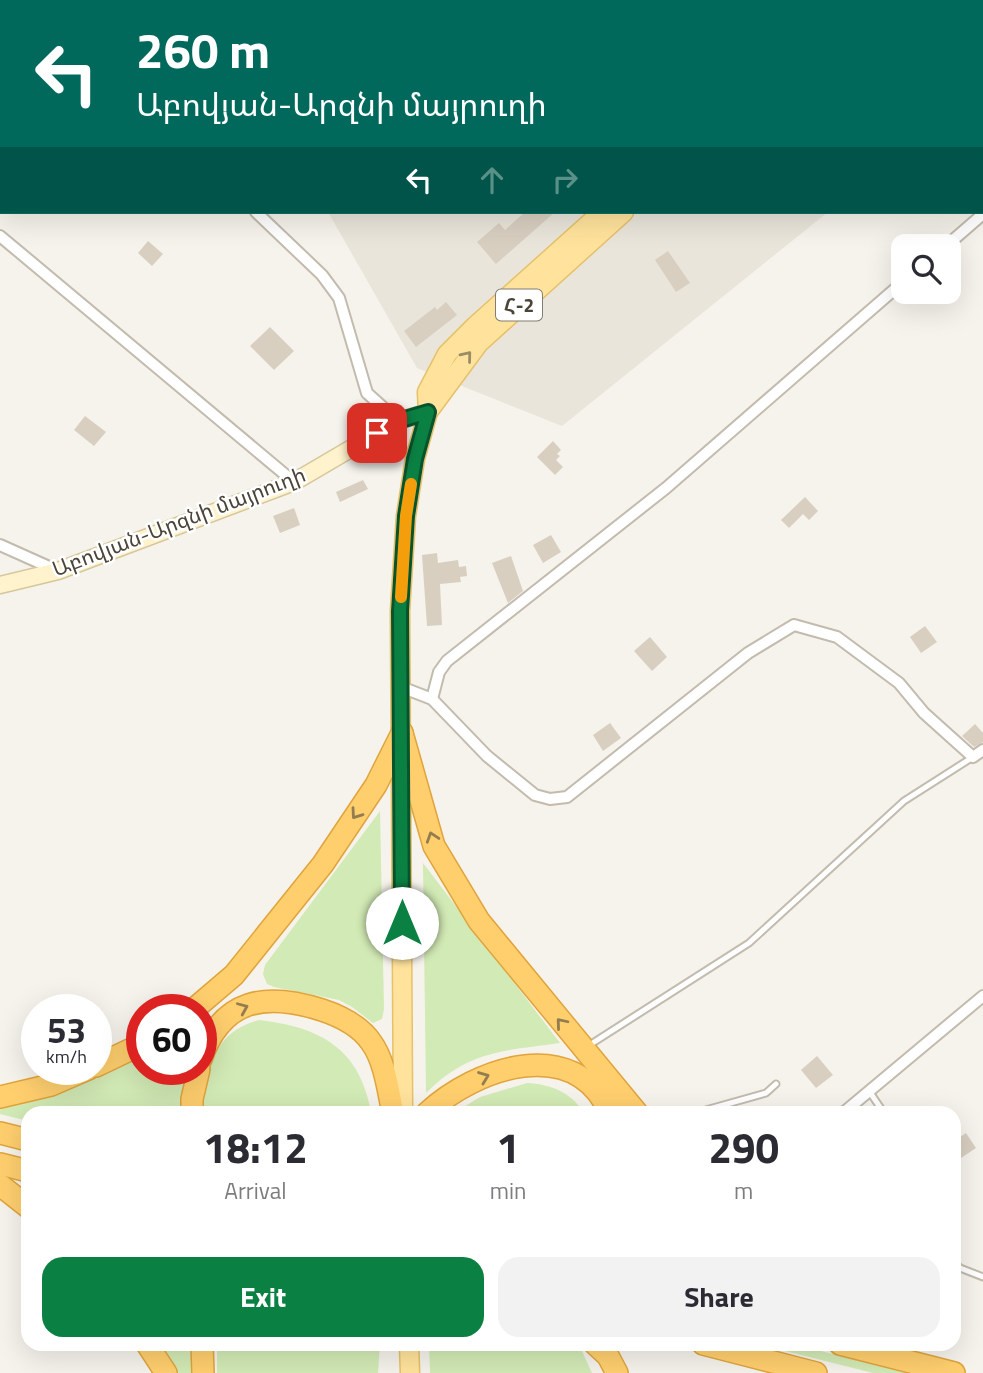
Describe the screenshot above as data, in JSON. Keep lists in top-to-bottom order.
{
  "streets": {
    "main road": ["Հ-2", "Աբովյան-Արզնի մայրուղի"]
  },
  "crossings": [
    ["Հ-2", "Աբովյան-Արզնի մայրուղի"]
  ],
  "page": {
    "turn": ["260 m", "Աբովյան-Արզնի մայրուղի"],
    "speed": "53 km/h",
    "limit": "60",
    "eta": [
      "18:12",
      "Arrival",
      "1",
      "min",
      "290",
      "m"
    ],
    "buttons": ["Exit", "Share"]
  }
}
